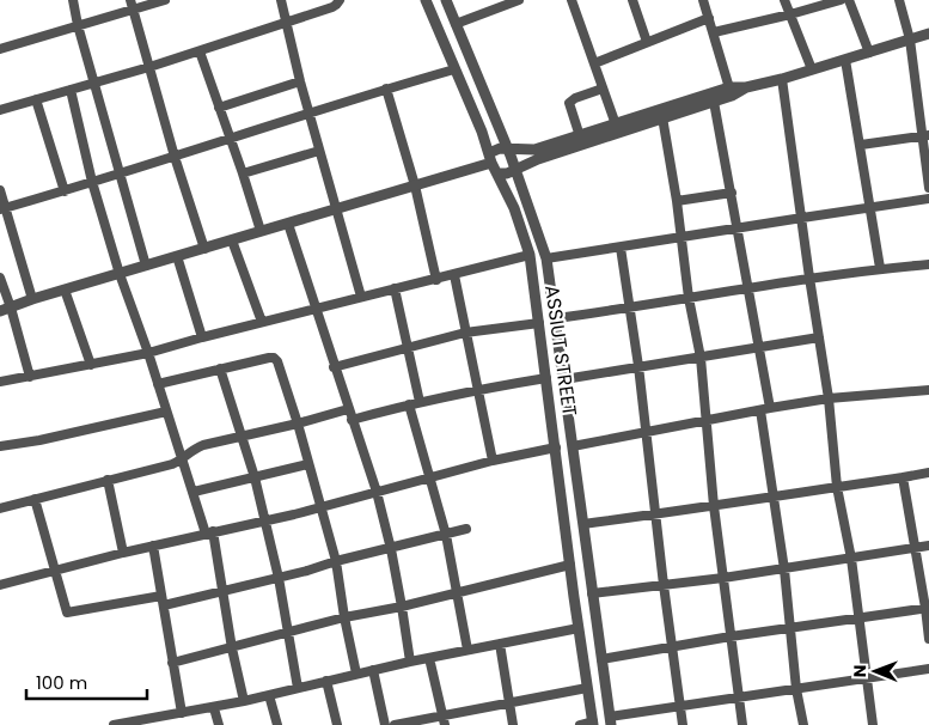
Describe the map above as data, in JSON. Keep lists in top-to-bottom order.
{
  "streets": {
    "street": ["ASSIUT STREET"]
  },
  "scale_bar": "100 m",
  "north": "left"
}
